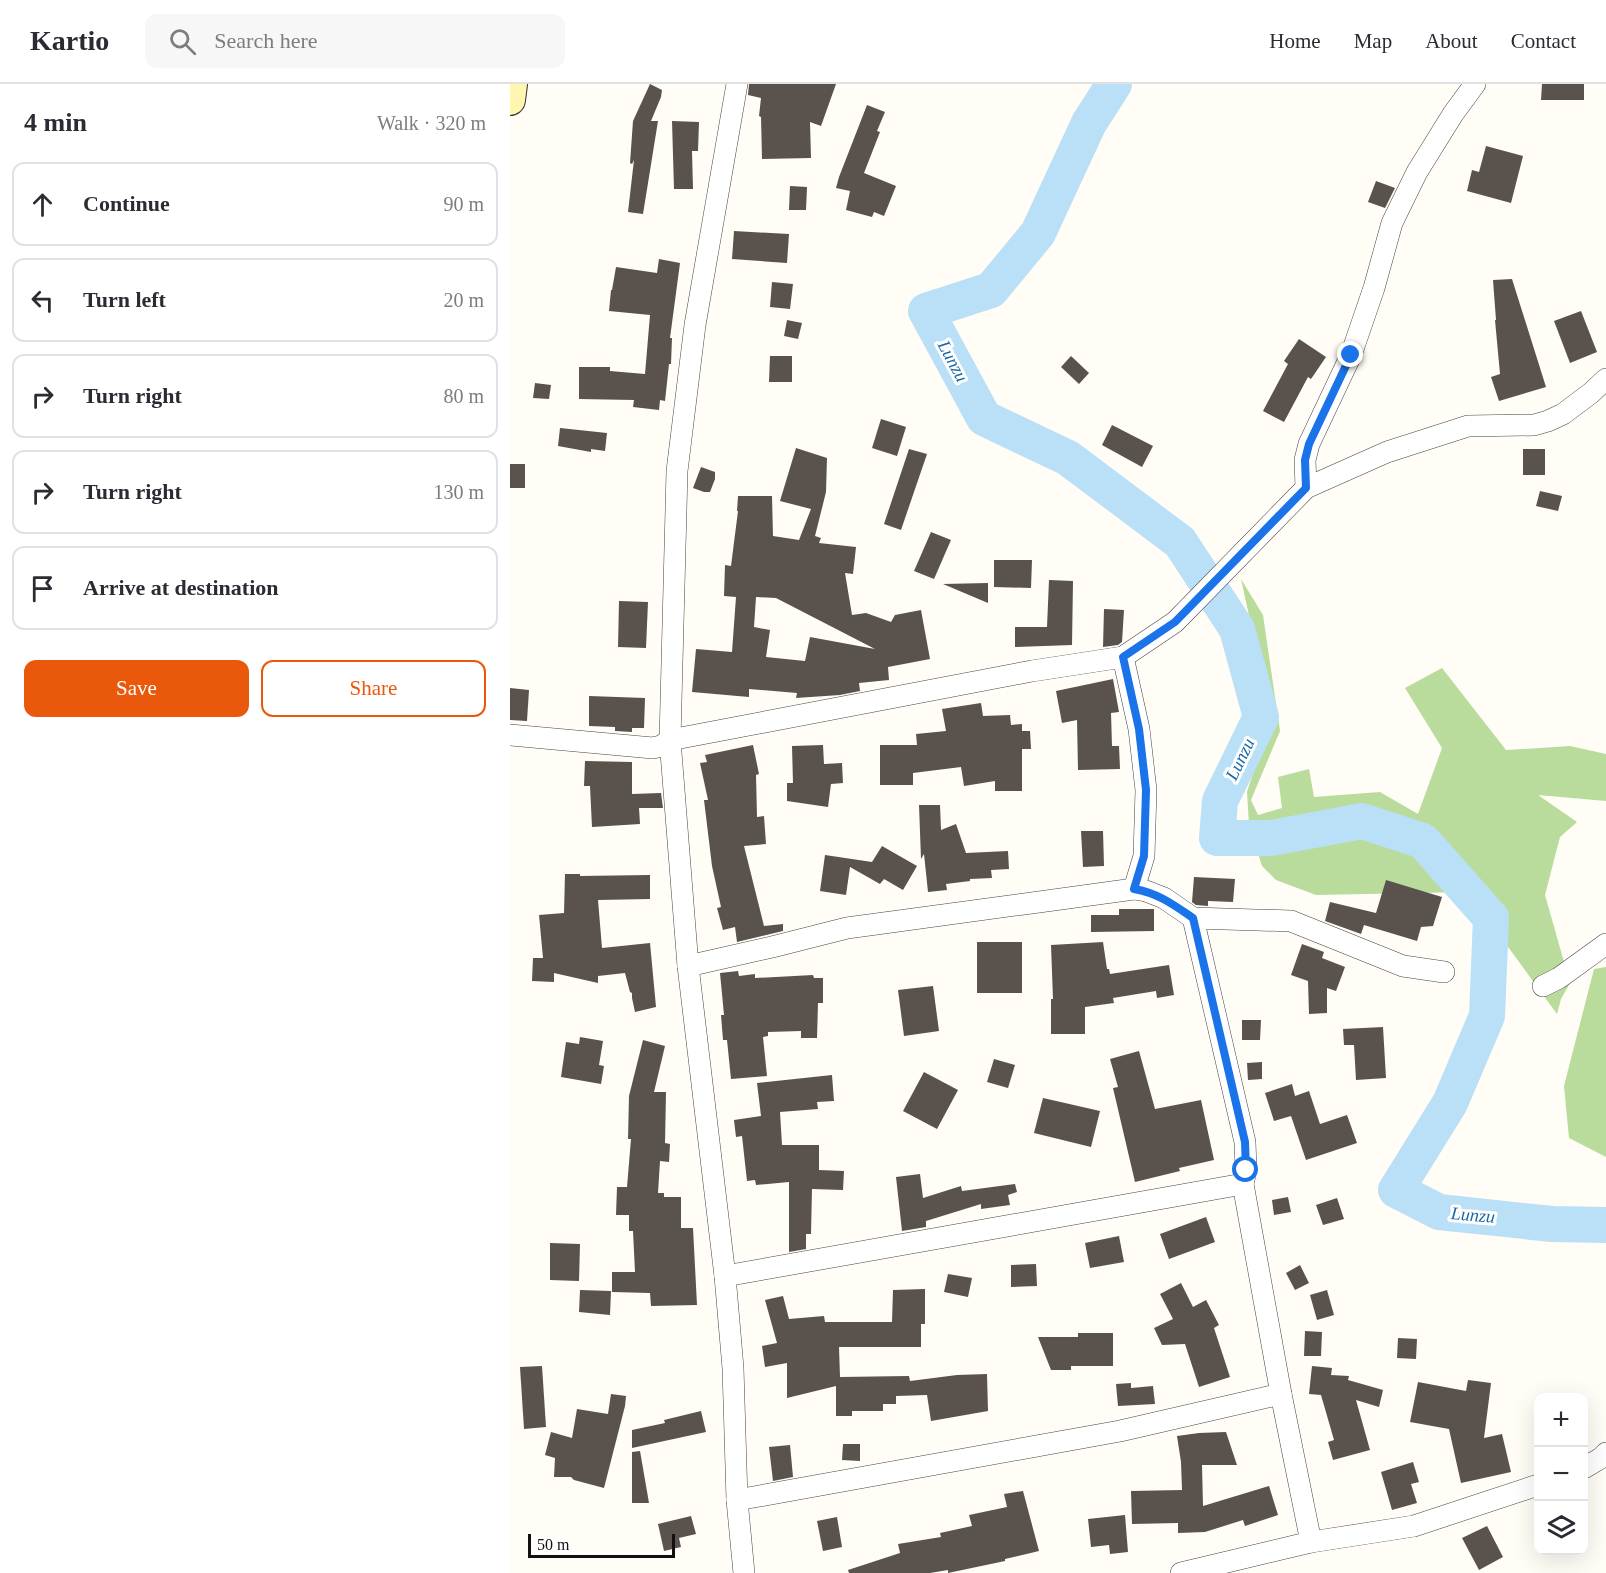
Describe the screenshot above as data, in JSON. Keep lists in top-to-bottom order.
{
  "water": ["Lunzu"],
  "scale_bar": "50 m",
  "page": {
    "header": "Kartio",
    "search": "Search here",
    "nav": [
      "Home",
      "Map",
      "About",
      "Contact"
    ],
    "heading": ["4 min", "Walk · 320 m"],
    "list": [
      ["Continue", "90 m"],
      ["Turn left", "20 m"],
      ["Turn right", "80 m"],
      ["Turn right", "130 m"],
      "Arrive at destination"
    ],
    "buttons": ["Save", "Share"],
    "map_buttons": ["+", "−"],
    "scale": "50 m"
  }
}
